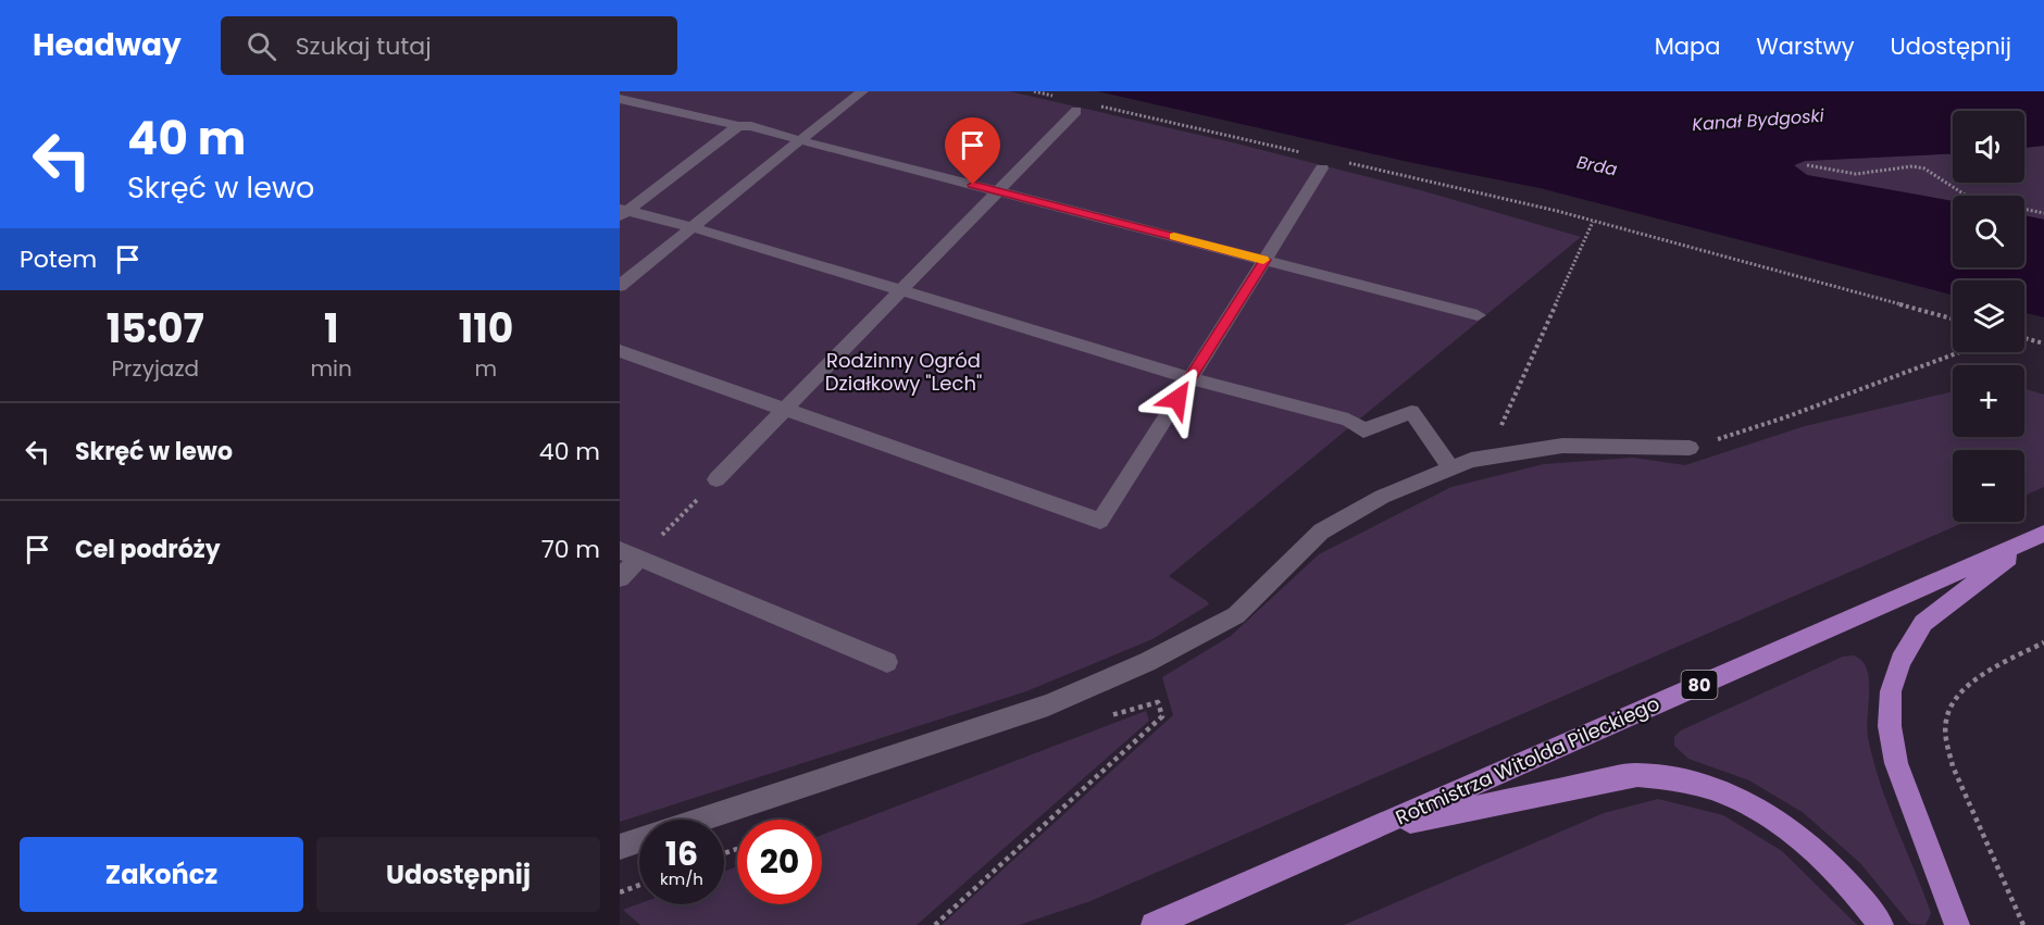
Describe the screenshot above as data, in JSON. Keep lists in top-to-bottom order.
{
  "streets": {
    "main road": ["80", "Rotmistrza Witolda Pileckiego"]
  },
  "water": ["Kanał Bydgoski", "Brda"],
  "parks": ["Rodzinny Ogród Działkowy \"Lech\""],
  "page": {
    "header": "Headway",
    "search": "Szukaj tutaj",
    "nav": ["Mapa", "Warstwy", "Udostępnij"],
    "turn": ["40 m", "Skręć w lewo"],
    "map_buttons": ["+", "−"],
    "then": "Potem",
    "eta": [
      "15:07",
      "Przyjazd",
      "1",
      "min",
      "110",
      "m"
    ],
    "list": [
      {
        "name": "Skręć w lewo",
        "value": "40 m"
      },
      {
        "name": "Cel podróży",
        "value": "70 m"
      }
    ],
    "speed": "16 km/h",
    "limit": "20",
    "buttons": ["Zakończ", "Udostępnij"]
  }
}
